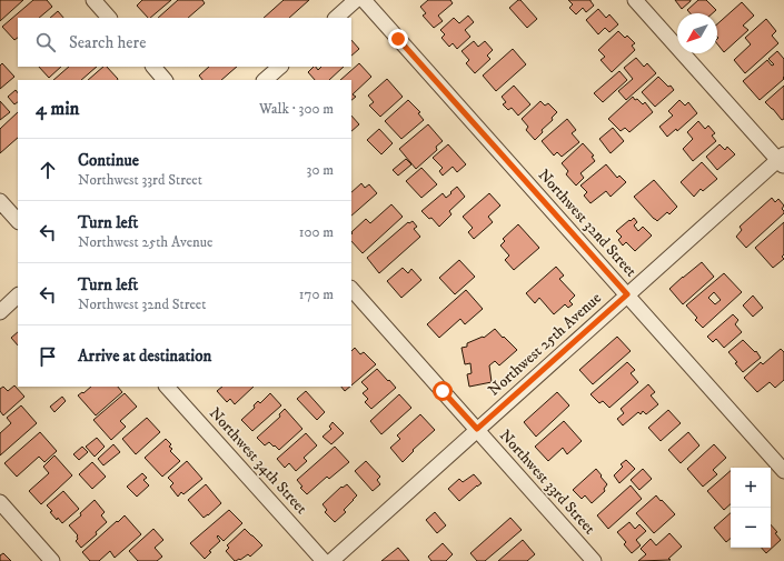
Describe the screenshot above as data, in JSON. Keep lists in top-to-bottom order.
{
  "streets": {
    "street": [
      "Northwest 32nd Street",
      "Northwest 25th Avenue",
      "Northwest 34th Street",
      "Northwest 33rd Street"
    ]
  },
  "crossings": [
    ["Northwest 32nd Street", "Northwest 25th Avenue"],
    ["Northwest 25th Avenue", "Northwest 33rd Street"]
  ],
  "north": "bottom left",
  "page": {
    "search": "Search here",
    "heading": ["4 min", "Walk · 300 m"],
    "list": [
      ["Continue", "Northwest 33rd Street", "30 m"],
      ["Turn left", "Northwest 25th Avenue", "100 m"],
      ["Turn left", "Northwest 32nd Street", "170 m"],
      "Arrive at destination"
    ],
    "map_buttons": ["+", "−"]
  }
}
